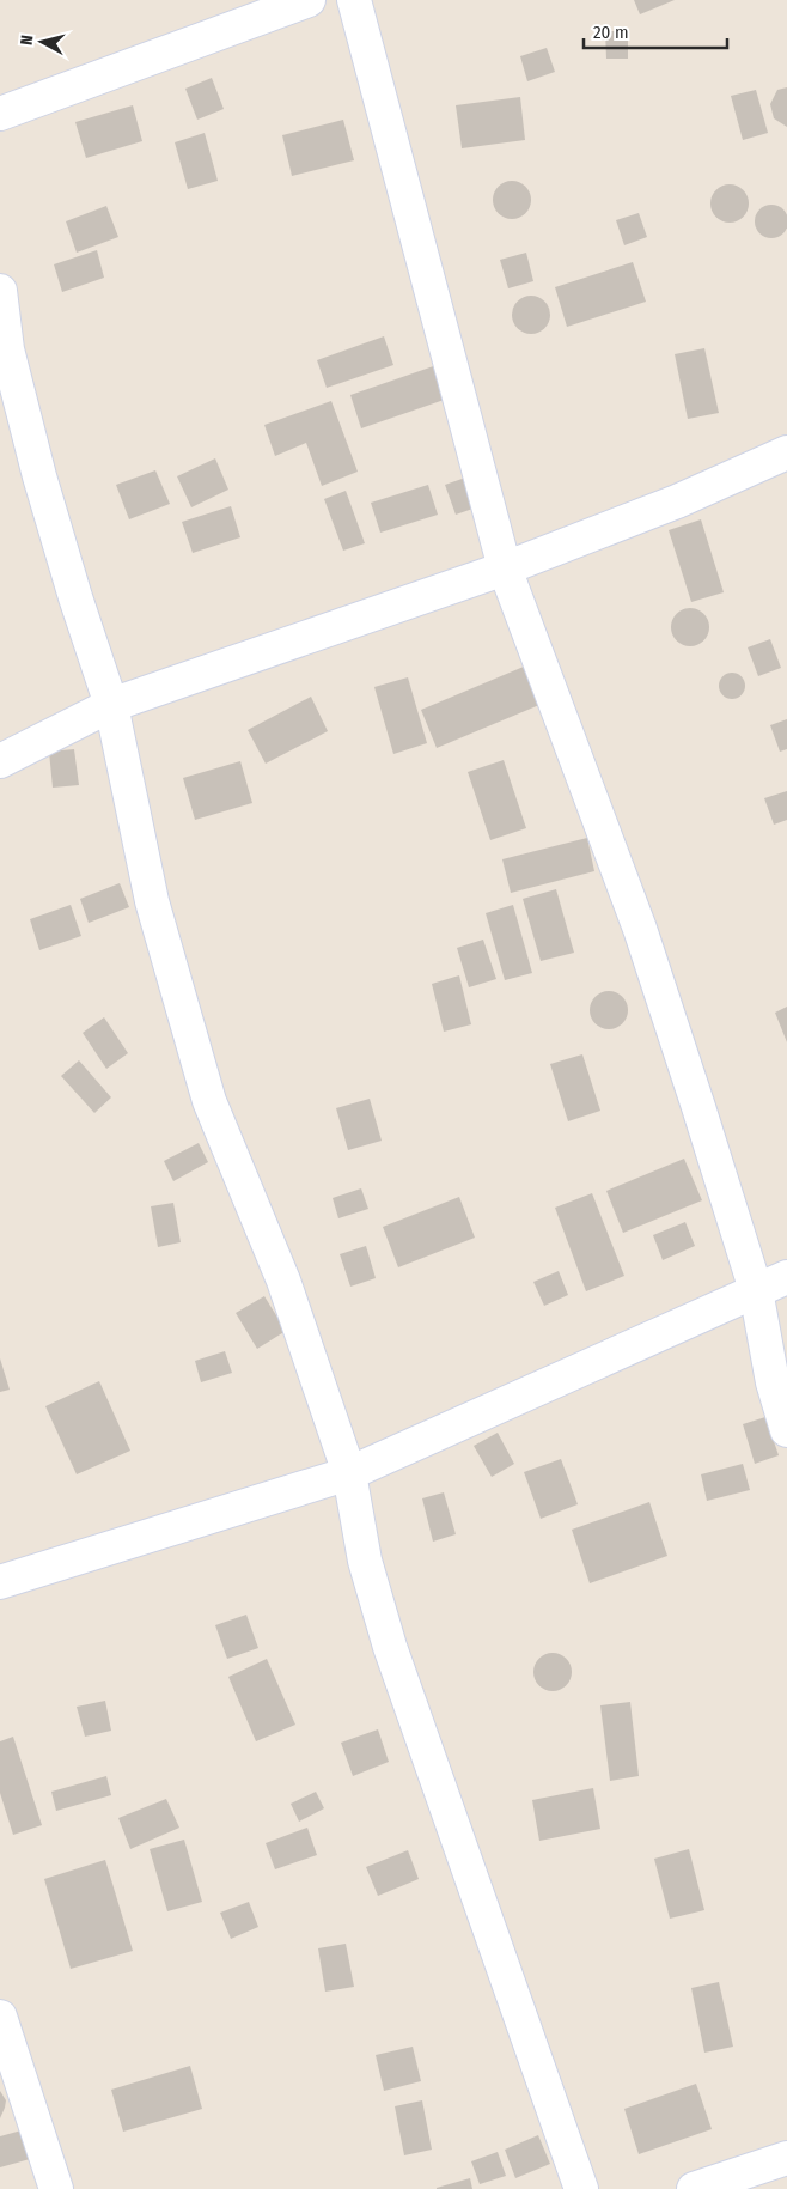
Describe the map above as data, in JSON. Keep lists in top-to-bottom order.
{
  "scale_bar": "20 m",
  "north": "left"
}
